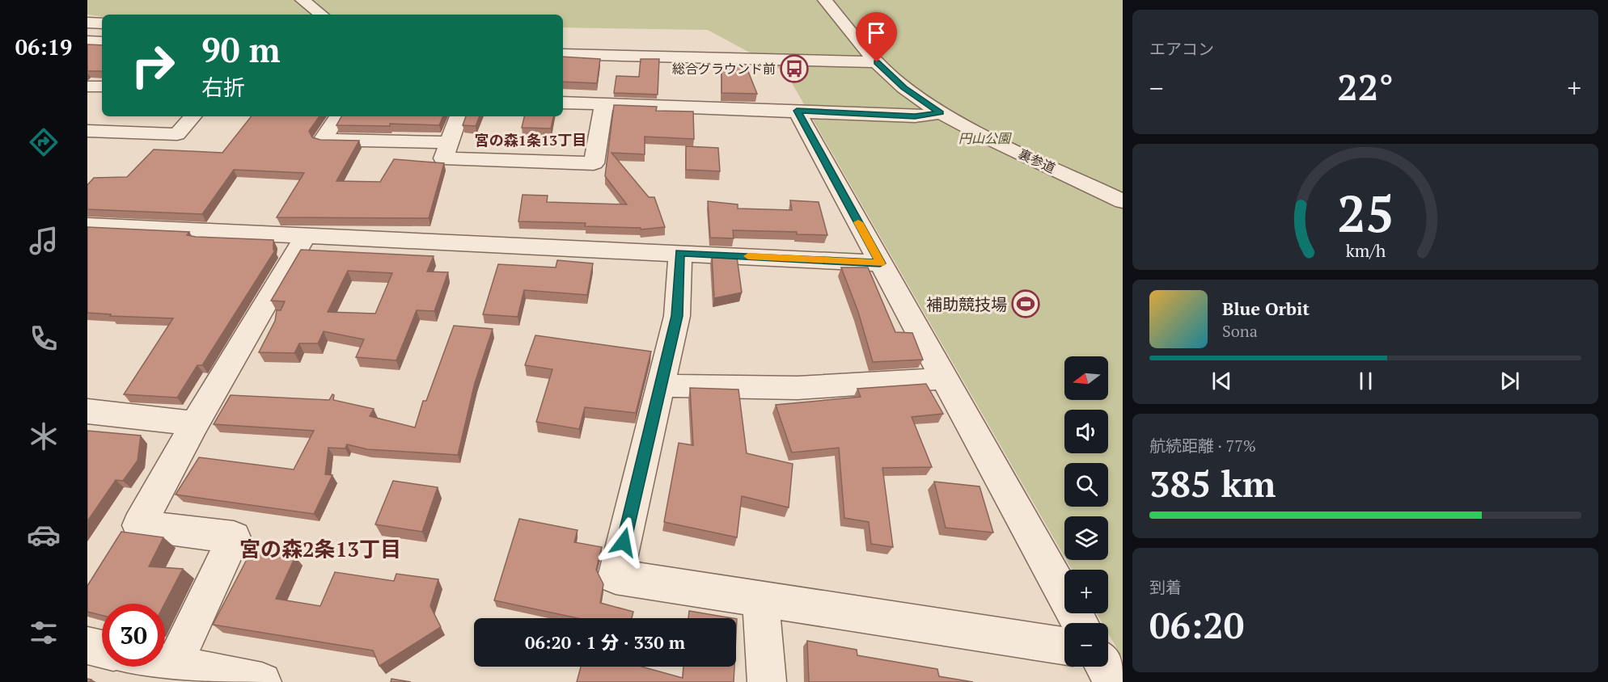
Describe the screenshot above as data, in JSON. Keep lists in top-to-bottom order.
{
  "streets": {
    "street": ["裏参道"]
  },
  "districts": ["宮の森1条13丁目", "宮の森2条13丁目"],
  "parks": ["円山公園"],
  "places": {
    "bus stop": ["総合グラウンド前"],
    "sports": ["補助競技場"]
  },
  "north": "left",
  "page": {
    "tabs": "06:19",
    "tile": [
      "エアコン",
      ["航続距離 · 77%", "385 km"],
      ["到着", "06:20"]
    ],
    "turn": ["90 m", "右折"],
    "heat": ["−", "22°", "+"],
    "song": ["Blue Orbit", "Sona"],
    "map_buttons": ["+", "−"],
    "limit": "30",
    "trip": "06:20 · 1 分 · 330 m",
    "gauge": ["25", "km/h"]
  }
}
